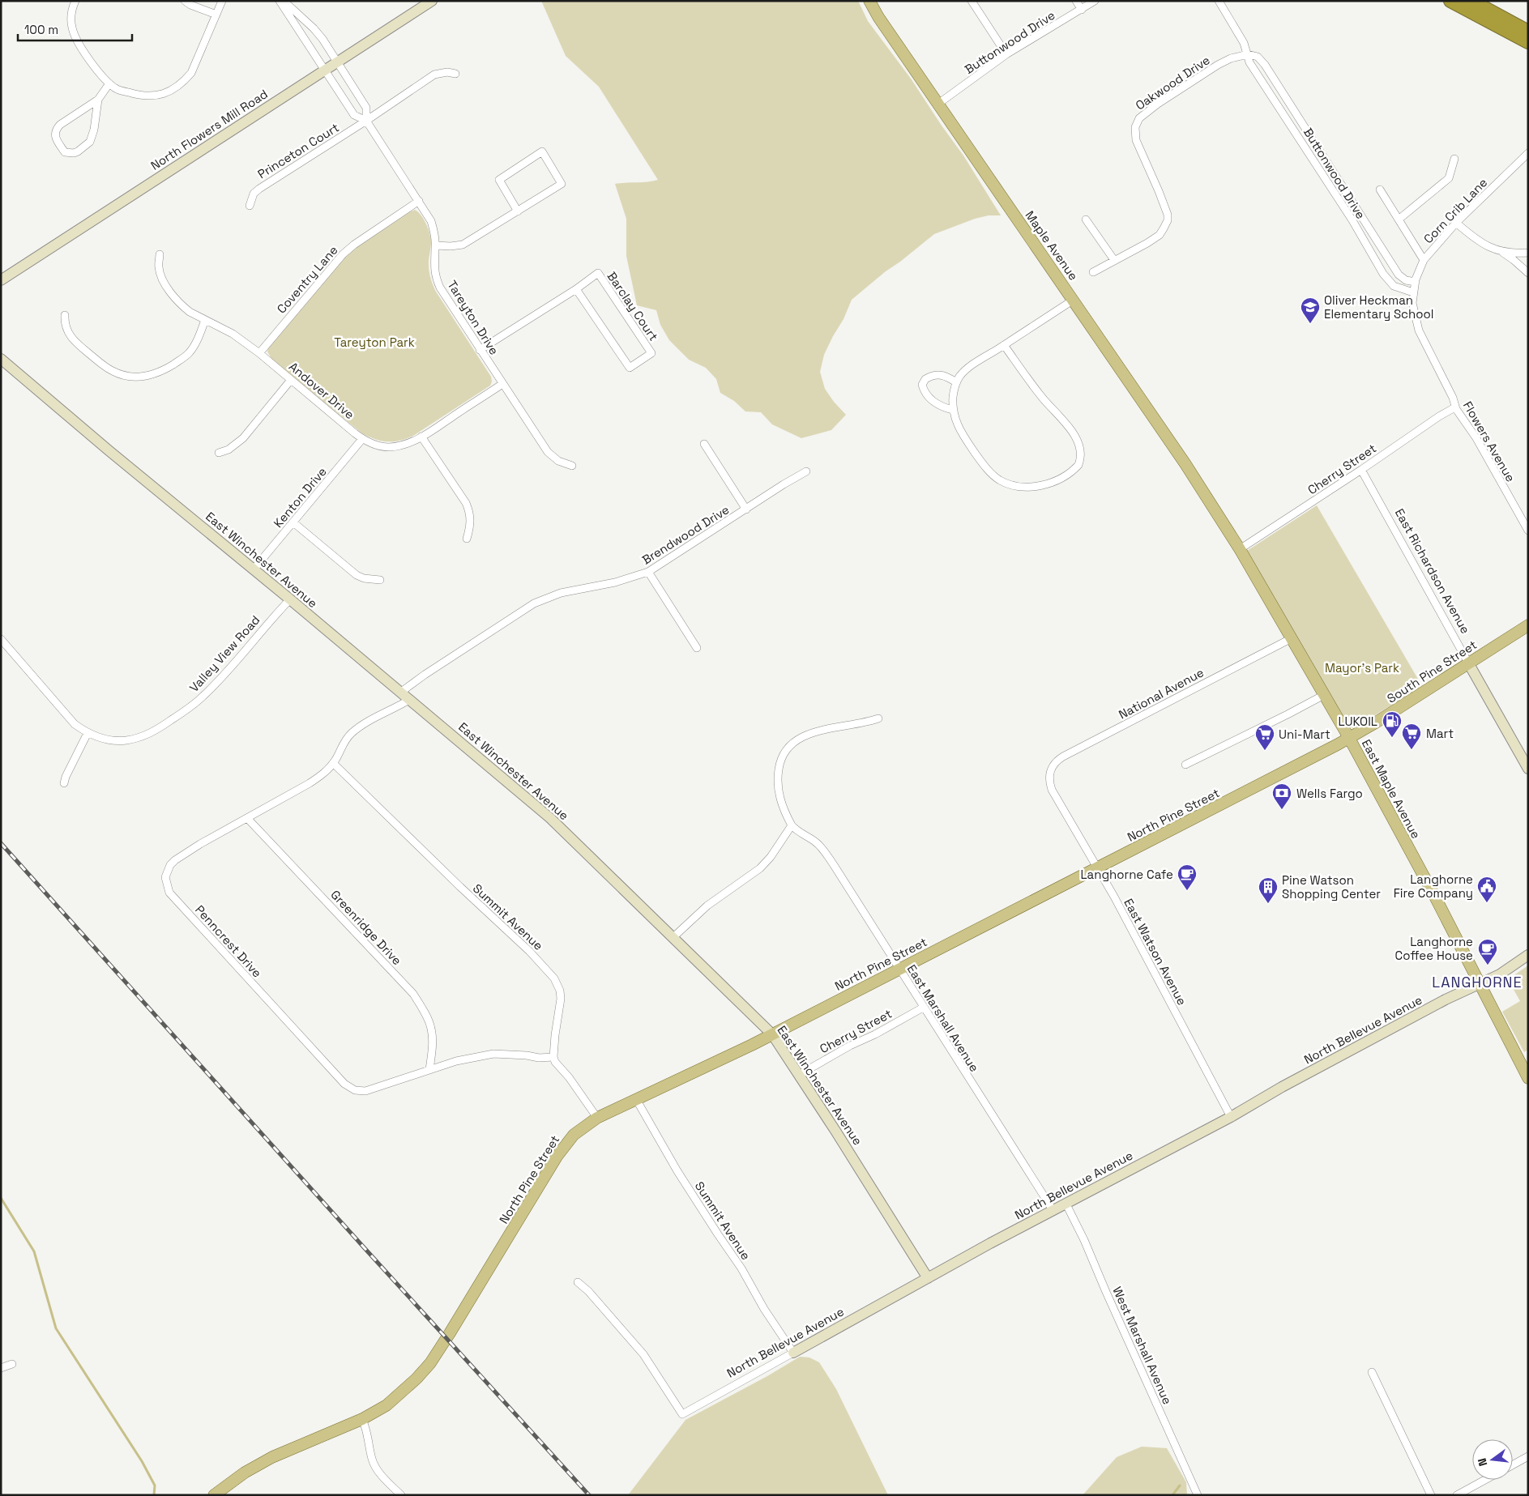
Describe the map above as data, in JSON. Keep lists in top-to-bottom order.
{
  "streets": {
    "main road": [
      "Maple Avenue",
      "South Pine Street",
      "East Maple Avenue",
      "North Pine Street"
    ],
    "street": [
      "Buttonwood Drive",
      "Oakwood Drive",
      "North Flowers Mill Road",
      "Princeton Court",
      "Corn Crib Lane",
      "Coventry Lane",
      "Barclay Court",
      "Tareyton Drive",
      "Andover Drive",
      "Flowers Avenue",
      "Cherry Street",
      "Kenton Drive",
      "Brendwood Drive",
      "East Winchester Avenue",
      "East Richardson Avenue",
      "Valley View Road",
      "National Avenue",
      "Summit Avenue",
      "Greenridge Drive",
      "Penncrest Drive",
      "East Watson Avenue",
      "East Marshall Avenue",
      "North Bellevue Avenue",
      "West Marshall Avenue"
    ]
  },
  "crossings": [
    ["Buttonwood Drive", "Oakwood Drive"],
    ["Buttonwood Drive", "Corn Crib Lane"],
    ["Buttonwood Drive", "Maple Avenue"],
    ["Buttonwood Drive", "Flowers Avenue"],
    ["North Flowers Mill Road", "Tareyton Drive"],
    ["Princeton Court", "Tareyton Drive"],
    ["Corn Crib Lane", "Flowers Avenue"],
    ["Maple Avenue", "East Maple Avenue"],
    ["Coventry Lane", "Tareyton Drive"],
    ["Coventry Lane", "Andover Drive"],
    ["Barclay Court", "Tareyton Drive"],
    ["Tareyton Drive", "Andover Drive"],
    ["Andover Drive", "Kenton Drive"],
    ["Flowers Avenue", "Cherry Street"],
    ["Cherry Street", "East Winchester Avenue"],
    ["Cherry Street", "East Richardson Avenue"],
    ["Cherry Street", "East Maple Avenue"],
    ["Cherry Street", "East Marshall Avenue"],
    ["Kenton Drive", "East Winchester Avenue"],
    ["Brendwood Drive", "East Winchester Avenue"],
    ["Brendwood Drive", "Penncrest Drive"],
    ["East Winchester Avenue", "Valley View Road"],
    ["East Winchester Avenue", "North Pine Street"],
    ["East Winchester Avenue", "Penncrest Drive"],
    ["East Winchester Avenue", "North Bellevue Avenue"],
    ["East Richardson Avenue", "South Pine Street"],
    ["South Pine Street", "East Maple Avenue"],
    ["South Pine Street", "North Pine Street"],
    ["National Avenue", "East Maple Avenue"],
    ["National Avenue", "East Watson Avenue"],
    ["East Maple Avenue", "North Pine Street"],
    ["East Maple Avenue", "North Bellevue Avenue"],
    ["North Pine Street", "Summit Avenue"],
    ["North Pine Street", "East Watson Avenue"],
    ["North Pine Street", "East Marshall Avenue"],
    ["Summit Avenue", "Penncrest Drive"],
    ["Summit Avenue", "North Bellevue Avenue"],
    ["Greenridge Drive", "Penncrest Drive"],
    ["East Watson Avenue", "North Bellevue Avenue"],
    ["East Marshall Avenue", "North Bellevue Avenue"],
    ["North Bellevue Avenue", "West Marshall Avenue"]
  ],
  "districts": ["LANGHORNE"],
  "parks": ["Tareyton Park", "Mayor's Park"],
  "places": {
    "school or university": ["Oliver Heckman Elementary School"],
    "fuel station": ["LUKOIL"],
    "supermarket": ["Mart", "Uni-Mart"],
    "bank": ["Wells Fargo"],
    "cafe": ["Langhorne Cafe", "Langhorne Coffee House"],
    "public building": ["Langhorne Fire Company"],
    "building": ["Pine Watson Shopping Center"]
  },
  "scale_bar": "100 m",
  "north": "left"
}
